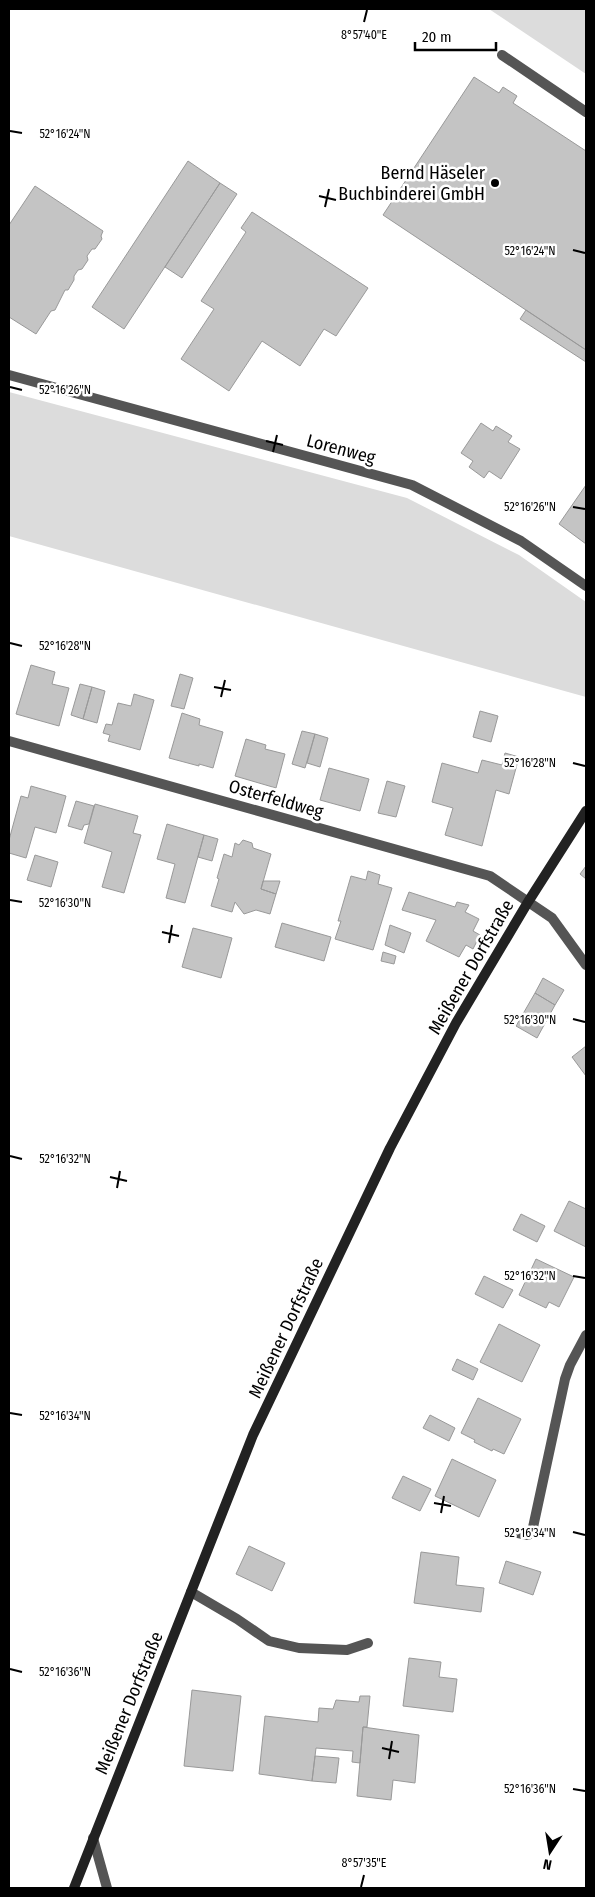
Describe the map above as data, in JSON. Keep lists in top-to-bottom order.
{
  "streets": {
    "street": ["Lorenweg", "Osterfeldweg", "Meißener Dorfstraße"]
  },
  "crossings": [
    ["Osterfeldweg", "Meißener Dorfstraße"]
  ],
  "places": ["Bernd Häseler Buchbinderei GmbH"],
  "scale_bar": "20 m",
  "north": "bottom",
  "coordinates": [
    "8°57'40\"E",
    "52°16'24\"N",
    "52°16'26\"N",
    "52°16'28\"N",
    "52°16'30\"N",
    "52°16'32\"N",
    "52°16'34\"N",
    "52°16'36\"N",
    "8°57'35\"E"
  ]
}
